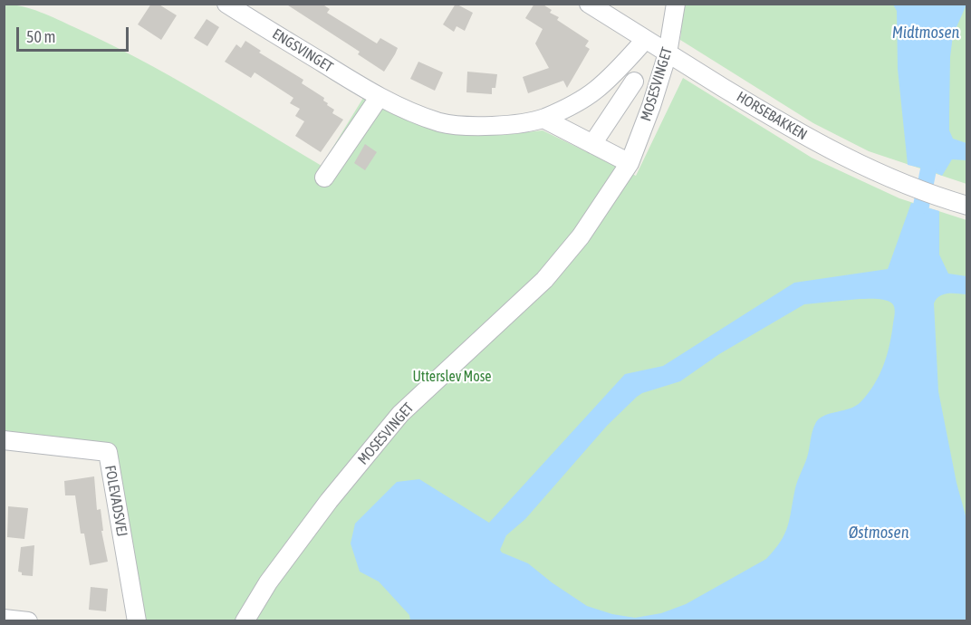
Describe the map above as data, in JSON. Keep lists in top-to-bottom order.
{
  "streets": {
    "street": [
      "ENGSVINGET",
      "MOSESVINGET",
      "HORSEBAKKEN",
      "FOLEVADSVEJ"
    ]
  },
  "crossings": [
    ["ENGSVINGET", "HORSEBAKKEN"],
    ["MOSESVINGET", "HORSEBAKKEN"]
  ],
  "water": ["Midtmosen", "Østmosen"],
  "parks": ["Utterslev Mose"],
  "scale_bar": "50 m"
}
